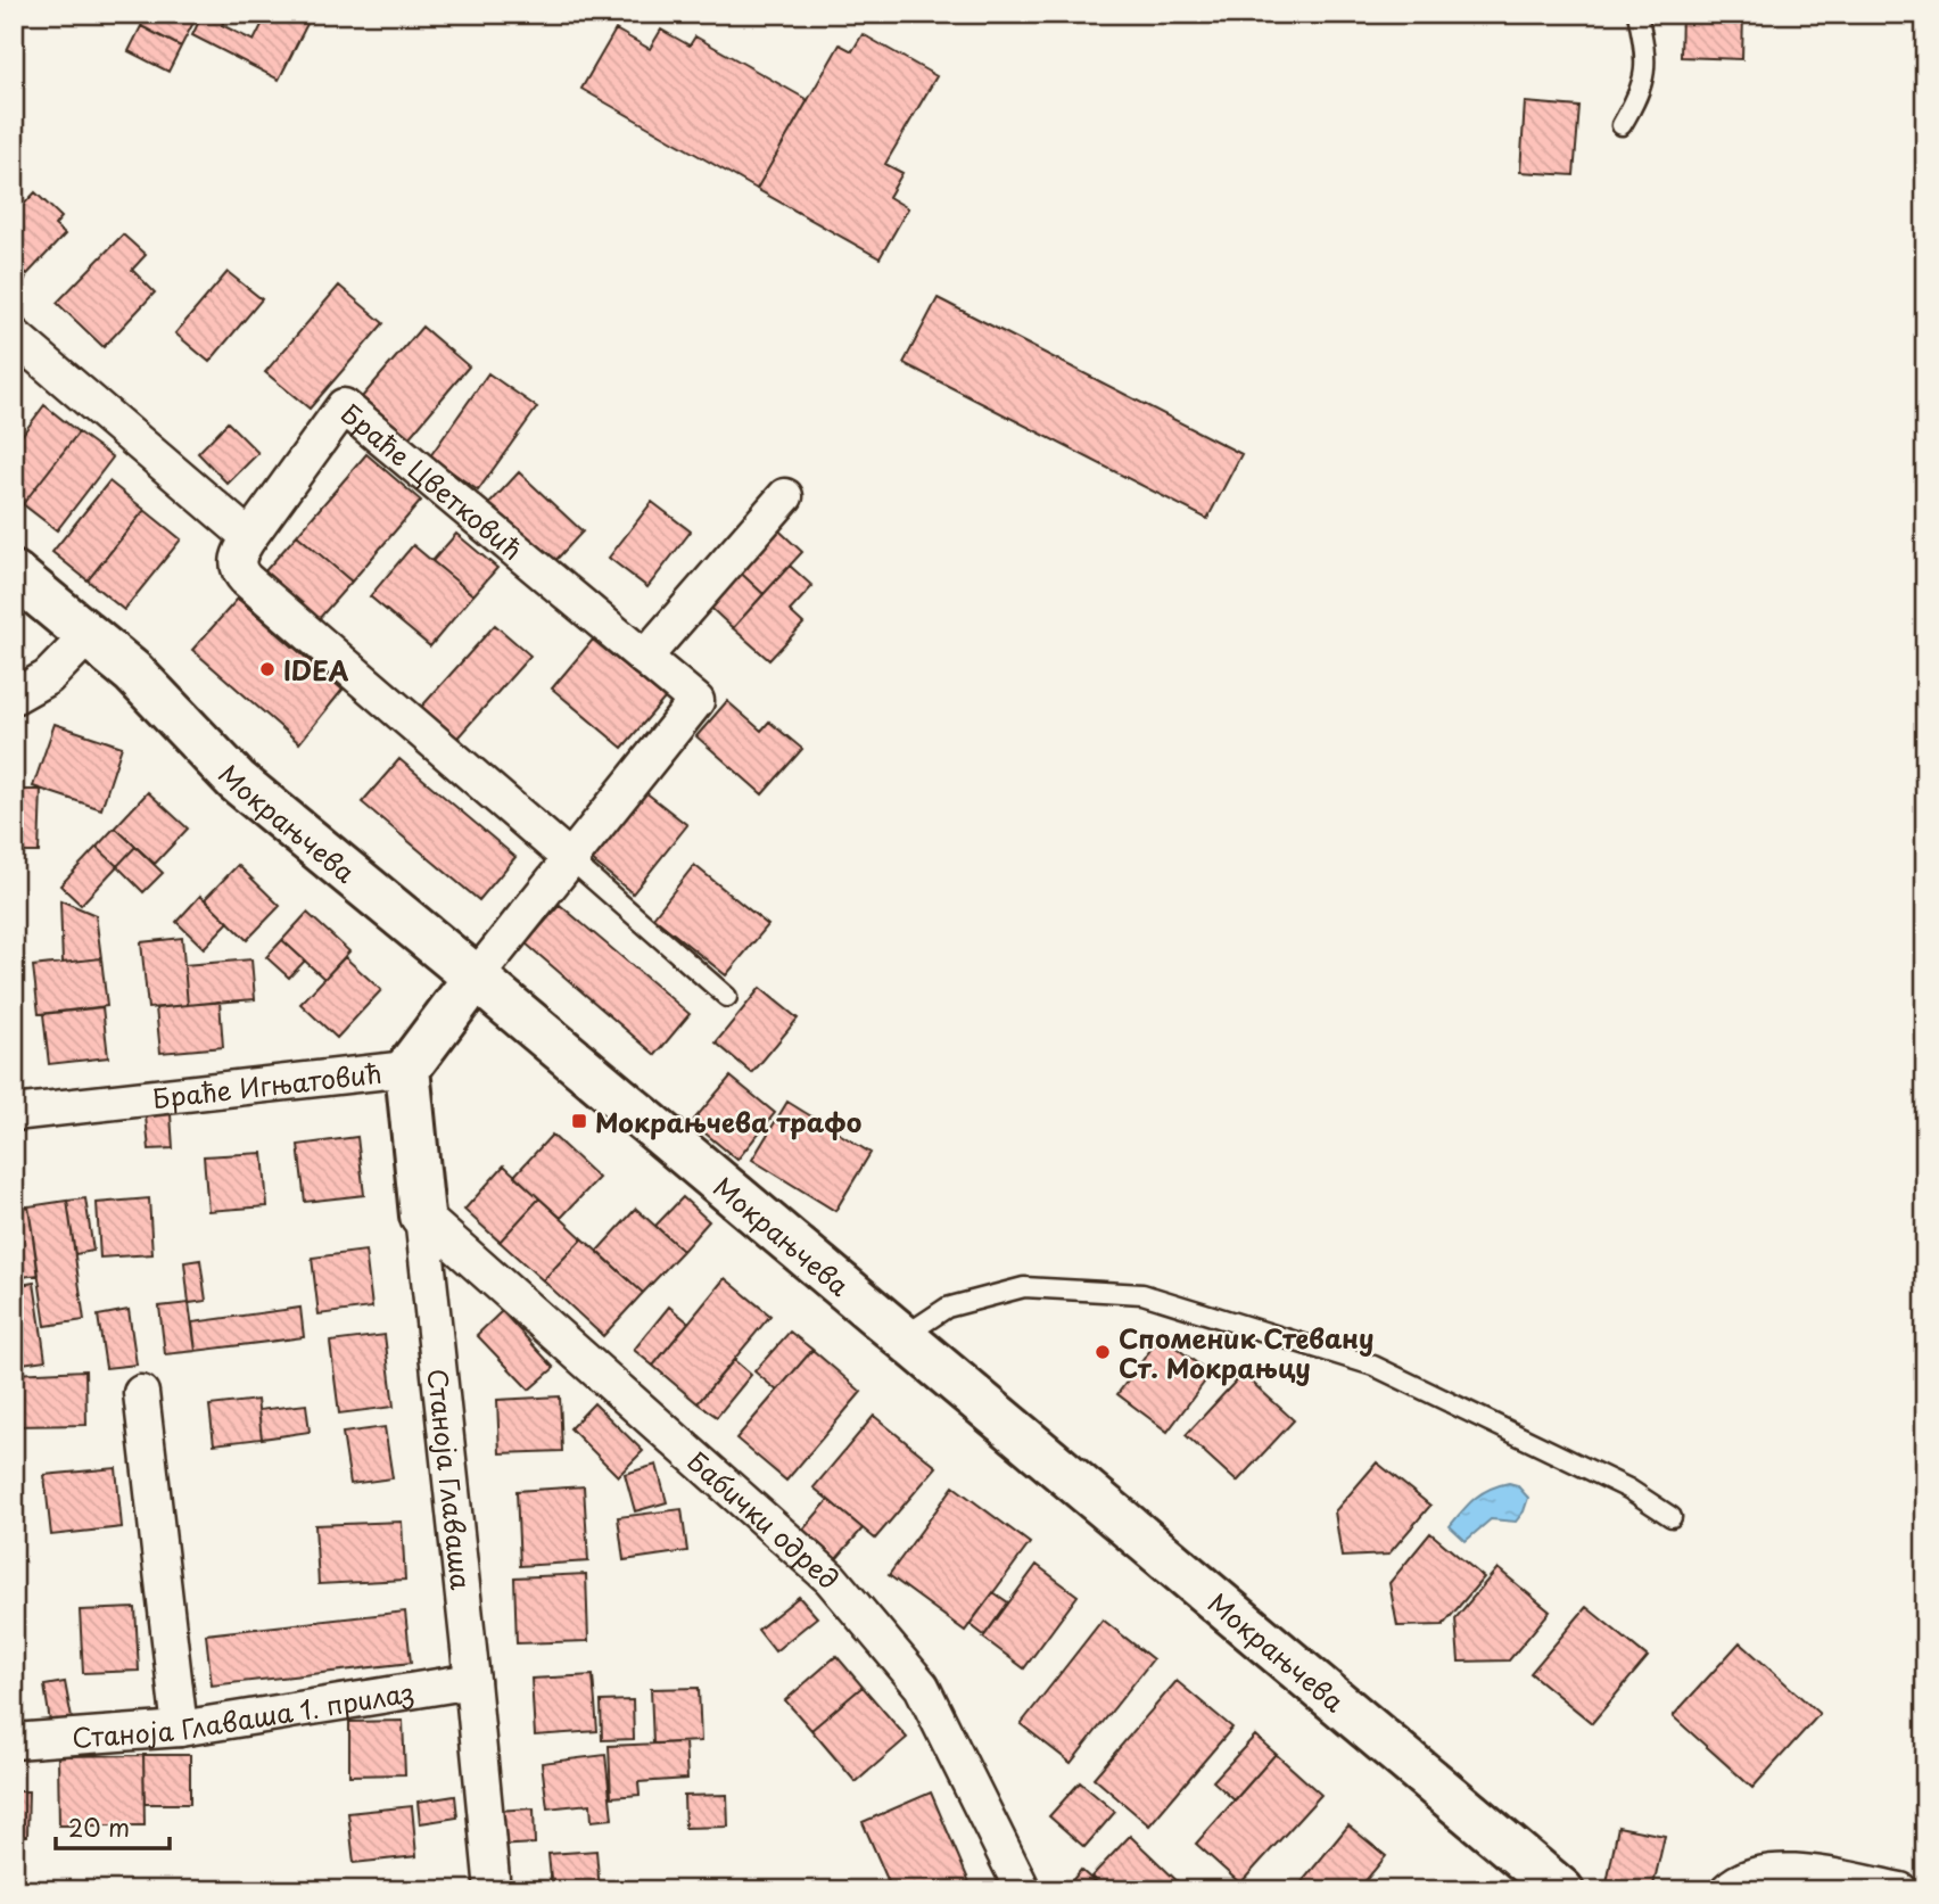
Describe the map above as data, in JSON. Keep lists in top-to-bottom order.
{
  "streets": {
    "street": [
      "Браће Цветковић",
      "Мокрањчева",
      "Браће Игњатовић",
      "Станоја Главаша",
      "Бабички одред",
      "Станоја Главаша 1. прилаз"
    ]
  },
  "crossings": [
    ["Мокрањчева", "Браће Игњатовић"],
    ["Браће Игњатовић", "Станоја Главаша"],
    ["Станоја Главаша", "Бабички одред"],
    ["Станоја Главаша", "Станоја Главаша 1. прилаз"]
  ],
  "places": {
    "other": ["IDEA", "Споменик Стевану Ст. Мокрањцу"],
    "transit": ["Мокрањчева трафо"]
  },
  "scale_bar": "20 m"
}
